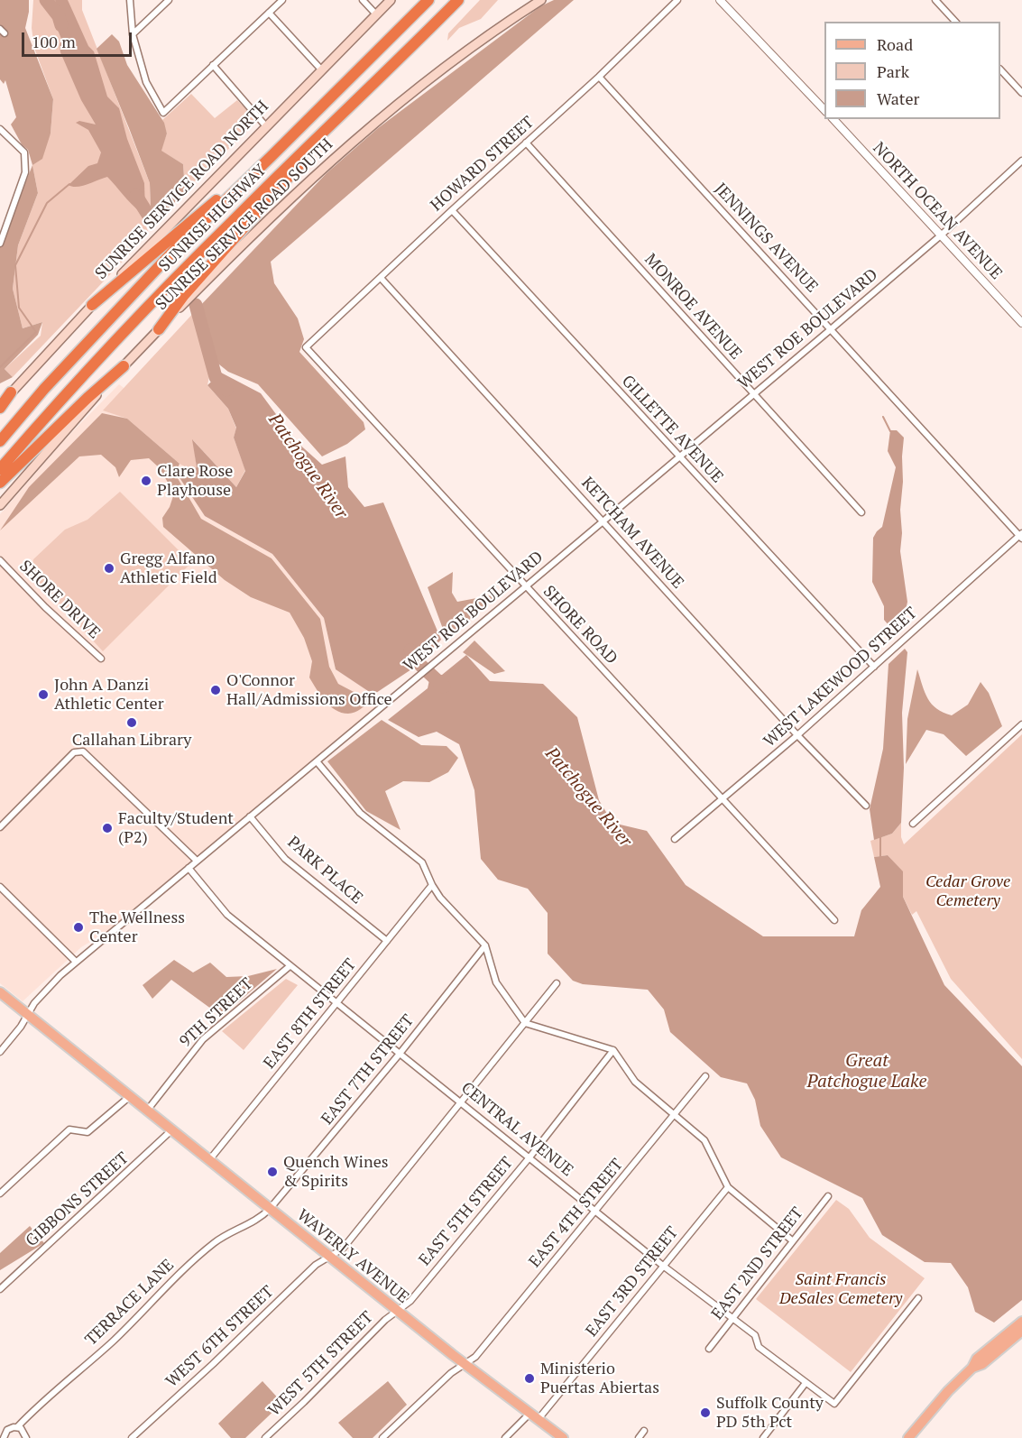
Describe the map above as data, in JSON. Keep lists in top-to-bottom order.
{
  "streets": {
    "highway": ["SUNRISE HIGHWAY"],
    "main road": ["SUNRISE SERVICE ROAD NORTH", "SUNRISE SERVICE ROAD SOUTH", "WAVERLY AVENUE"],
    "street": [
      "HOWARD STREET",
      "NORTH OCEAN AVENUE",
      "JENNINGS AVENUE",
      "MONROE AVENUE",
      "WEST ROE BOULEVARD",
      "GILLETTE AVENUE",
      "KETCHAM AVENUE",
      "SHORE DRIVE",
      "SHORE ROAD",
      "WEST LAKEWOOD STREET",
      "PARK PLACE",
      "9TH STREET",
      "EAST 8TH STREET",
      "EAST 7TH STREET",
      "CENTRAL AVENUE",
      "GIBBONS STREET",
      "EAST 5TH STREET",
      "EAST 4TH STREET",
      "EAST 2ND STREET",
      "EAST 3RD STREET",
      "TERRACE LANE",
      "WEST 6TH STREET",
      "WEST 5TH STREET"
    ]
  },
  "crossings": [
    ["HOWARD STREET", "JENNINGS AVENUE"],
    ["HOWARD STREET", "MONROE AVENUE"],
    ["HOWARD STREET", "GILLETTE AVENUE"],
    ["HOWARD STREET", "KETCHAM AVENUE"],
    ["HOWARD STREET", "SHORE ROAD"],
    ["NORTH OCEAN AVENUE", "WEST ROE BOULEVARD"],
    ["JENNINGS AVENUE", "WEST ROE BOULEVARD"],
    ["JENNINGS AVENUE", "WEST LAKEWOOD STREET"],
    ["MONROE AVENUE", "WEST ROE BOULEVARD"],
    ["WEST ROE BOULEVARD", "GILLETTE AVENUE"],
    ["WEST ROE BOULEVARD", "KETCHAM AVENUE"],
    ["WEST ROE BOULEVARD", "SHORE ROAD"],
    ["WEST ROE BOULEVARD", "PARK PLACE"],
    ["WEST ROE BOULEVARD", "CENTRAL AVENUE"],
    ["WEST ROE BOULEVARD", "WAVERLY AVENUE"],
    ["GILLETTE AVENUE", "WEST LAKEWOOD STREET"],
    ["KETCHAM AVENUE", "WEST LAKEWOOD STREET"],
    ["SHORE ROAD", "WEST LAKEWOOD STREET"],
    ["PARK PLACE", "EAST 8TH STREET"],
    ["9TH STREET", "CENTRAL AVENUE"],
    ["9TH STREET", "WAVERLY AVENUE"],
    ["EAST 8TH STREET", "CENTRAL AVENUE"],
    ["EAST 8TH STREET", "WAVERLY AVENUE"],
    ["EAST 7TH STREET", "CENTRAL AVENUE"],
    ["EAST 7TH STREET", "WAVERLY AVENUE"],
    ["EAST 7TH STREET", "TERRACE LANE"],
    ["CENTRAL AVENUE", "EAST 5TH STREET"],
    ["CENTRAL AVENUE", "EAST 4TH STREET"],
    ["CENTRAL AVENUE", "EAST 2ND STREET"],
    ["CENTRAL AVENUE", "EAST 3RD STREET"],
    ["CENTRAL AVENUE", "WEST 6TH STREET"],
    ["GIBBONS STREET", "WAVERLY AVENUE"],
    ["EAST 5TH STREET", "WAVERLY AVENUE"],
    ["EAST 5TH STREET", "WEST 5TH STREET"],
    ["EAST 4TH STREET", "WAVERLY AVENUE"],
    ["WAVERLY AVENUE", "EAST 3RD STREET"],
    ["WAVERLY AVENUE", "TERRACE LANE"],
    ["WAVERLY AVENUE", "WEST 6TH STREET"],
    ["WAVERLY AVENUE", "WEST 5TH STREET"]
  ],
  "water": ["Patchogue River", "Great Patchogue Lake"],
  "parks": ["Cedar Grove Cemetery", "Saint Francis DeSales Cemetery"],
  "places": [
    "Clare Rose Playhouse",
    "Gregg Alfano Athletic Field",
    "O'Connor Hall/Admissions Office",
    "John A Danzi Athletic Center",
    "Callahan Library",
    "Faculty/Student (P2)",
    "The Wellness Center",
    "Quench Wines & Spirits",
    "Ministerio Puertas Abiertas",
    "Suffolk County PD 5th Pct"
  ],
  "legend": ["Road", "Park", "Water"],
  "scale_bar": "100 m"
}
